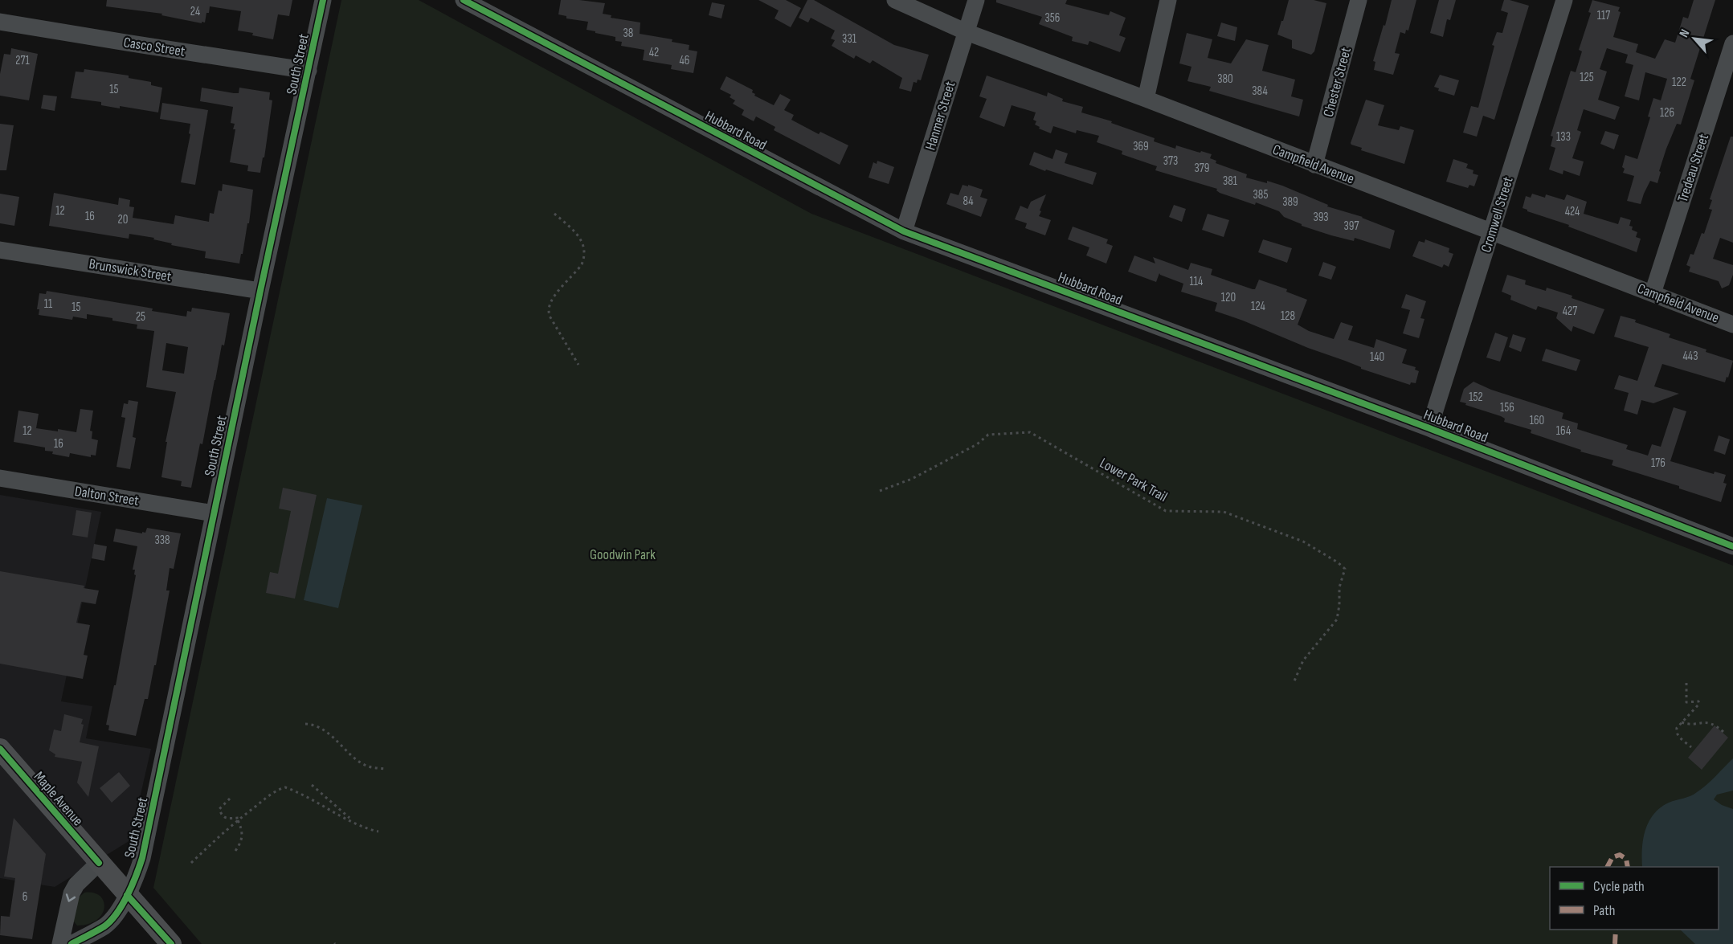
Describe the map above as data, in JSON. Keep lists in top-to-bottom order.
{
  "streets": {
    "main road": ["Maple Avenue"],
    "street": [
      "Casco Street",
      "South Street",
      "Chester Street",
      "Hanmer Street",
      "Hubbard Road",
      "Campfield Avenue",
      "Tredeau Street",
      "Cromwell Street",
      "Brunswick Street",
      "Dalton Street"
    ],
    "path": ["Lower Park Trail"]
  },
  "crossings": [
    ["Casco Street", "South Street"],
    ["South Street", "Brunswick Street"],
    ["South Street", "Dalton Street"],
    ["South Street", "Maple Avenue"],
    ["Chester Street", "Campfield Avenue"],
    ["Hanmer Street", "Hubbard Road"],
    ["Hanmer Street", "Campfield Avenue"],
    ["Hubbard Road", "Cromwell Street"],
    ["Campfield Avenue", "Tredeau Street"],
    ["Campfield Avenue", "Cromwell Street"]
  ],
  "parks": ["Goodwin Park"],
  "house_numbers": [
    "24",
    "117",
    "356",
    "38",
    "331",
    "42",
    "271",
    "46",
    "125",
    "380",
    "122",
    "15",
    "384",
    "126",
    "133",
    "369",
    "373",
    "379",
    "381",
    "385",
    "84",
    "389",
    "12",
    "424",
    "16",
    "393",
    "20",
    "397",
    "114",
    "120",
    "11",
    "124",
    "15",
    "427",
    "128",
    "25",
    "443",
    "140",
    "152",
    "156",
    "160",
    "12",
    "164",
    "16",
    "176",
    "338",
    "6"
  ],
  "legend": ["Cycle path", "Path"],
  "north": "top left"
}
